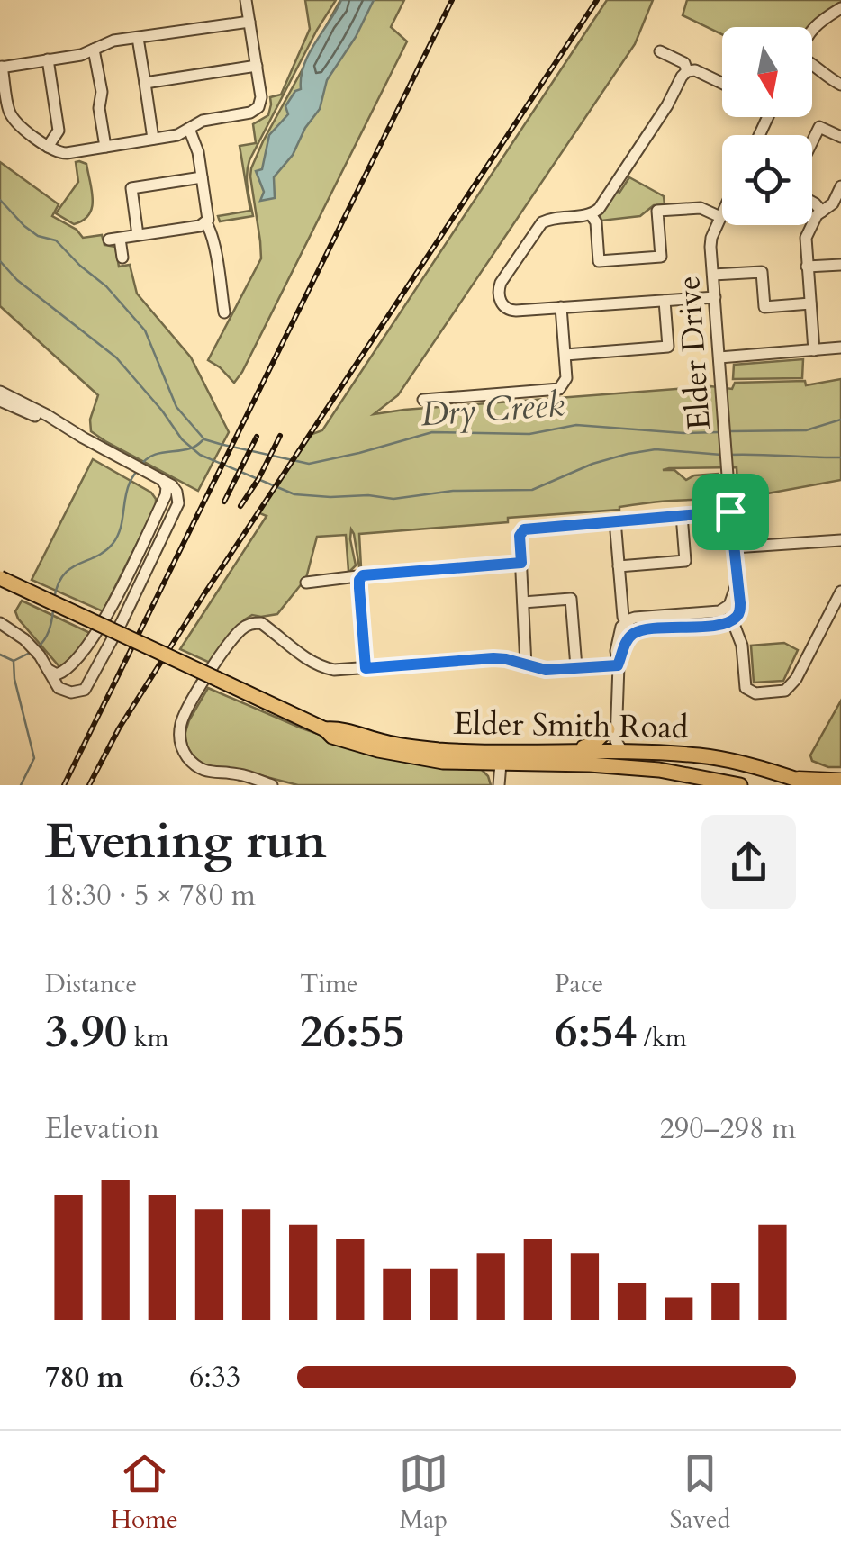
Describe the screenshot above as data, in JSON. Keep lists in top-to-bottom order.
{
  "streets": {
    "main road": ["Elder Smith Road"],
    "street": ["Elder Drive"]
  },
  "water": ["Dry Creek"],
  "north": "bottom",
  "page": {
    "heading": ["Evening run", "18:30 · 5 × 780 m"],
    "stats": [
      ["Distance", "3.90 km"],
      ["Time", "26:55"],
      ["Pace", "6:54 /km"]
    ],
    "chart": ["Elevation", "290–298 m"],
    "list": [
      {
        "name": "780 m",
        "note": "6:33"
      }
    ],
    "tabs": ["Home", "Map", "Saved"]
  }
}
